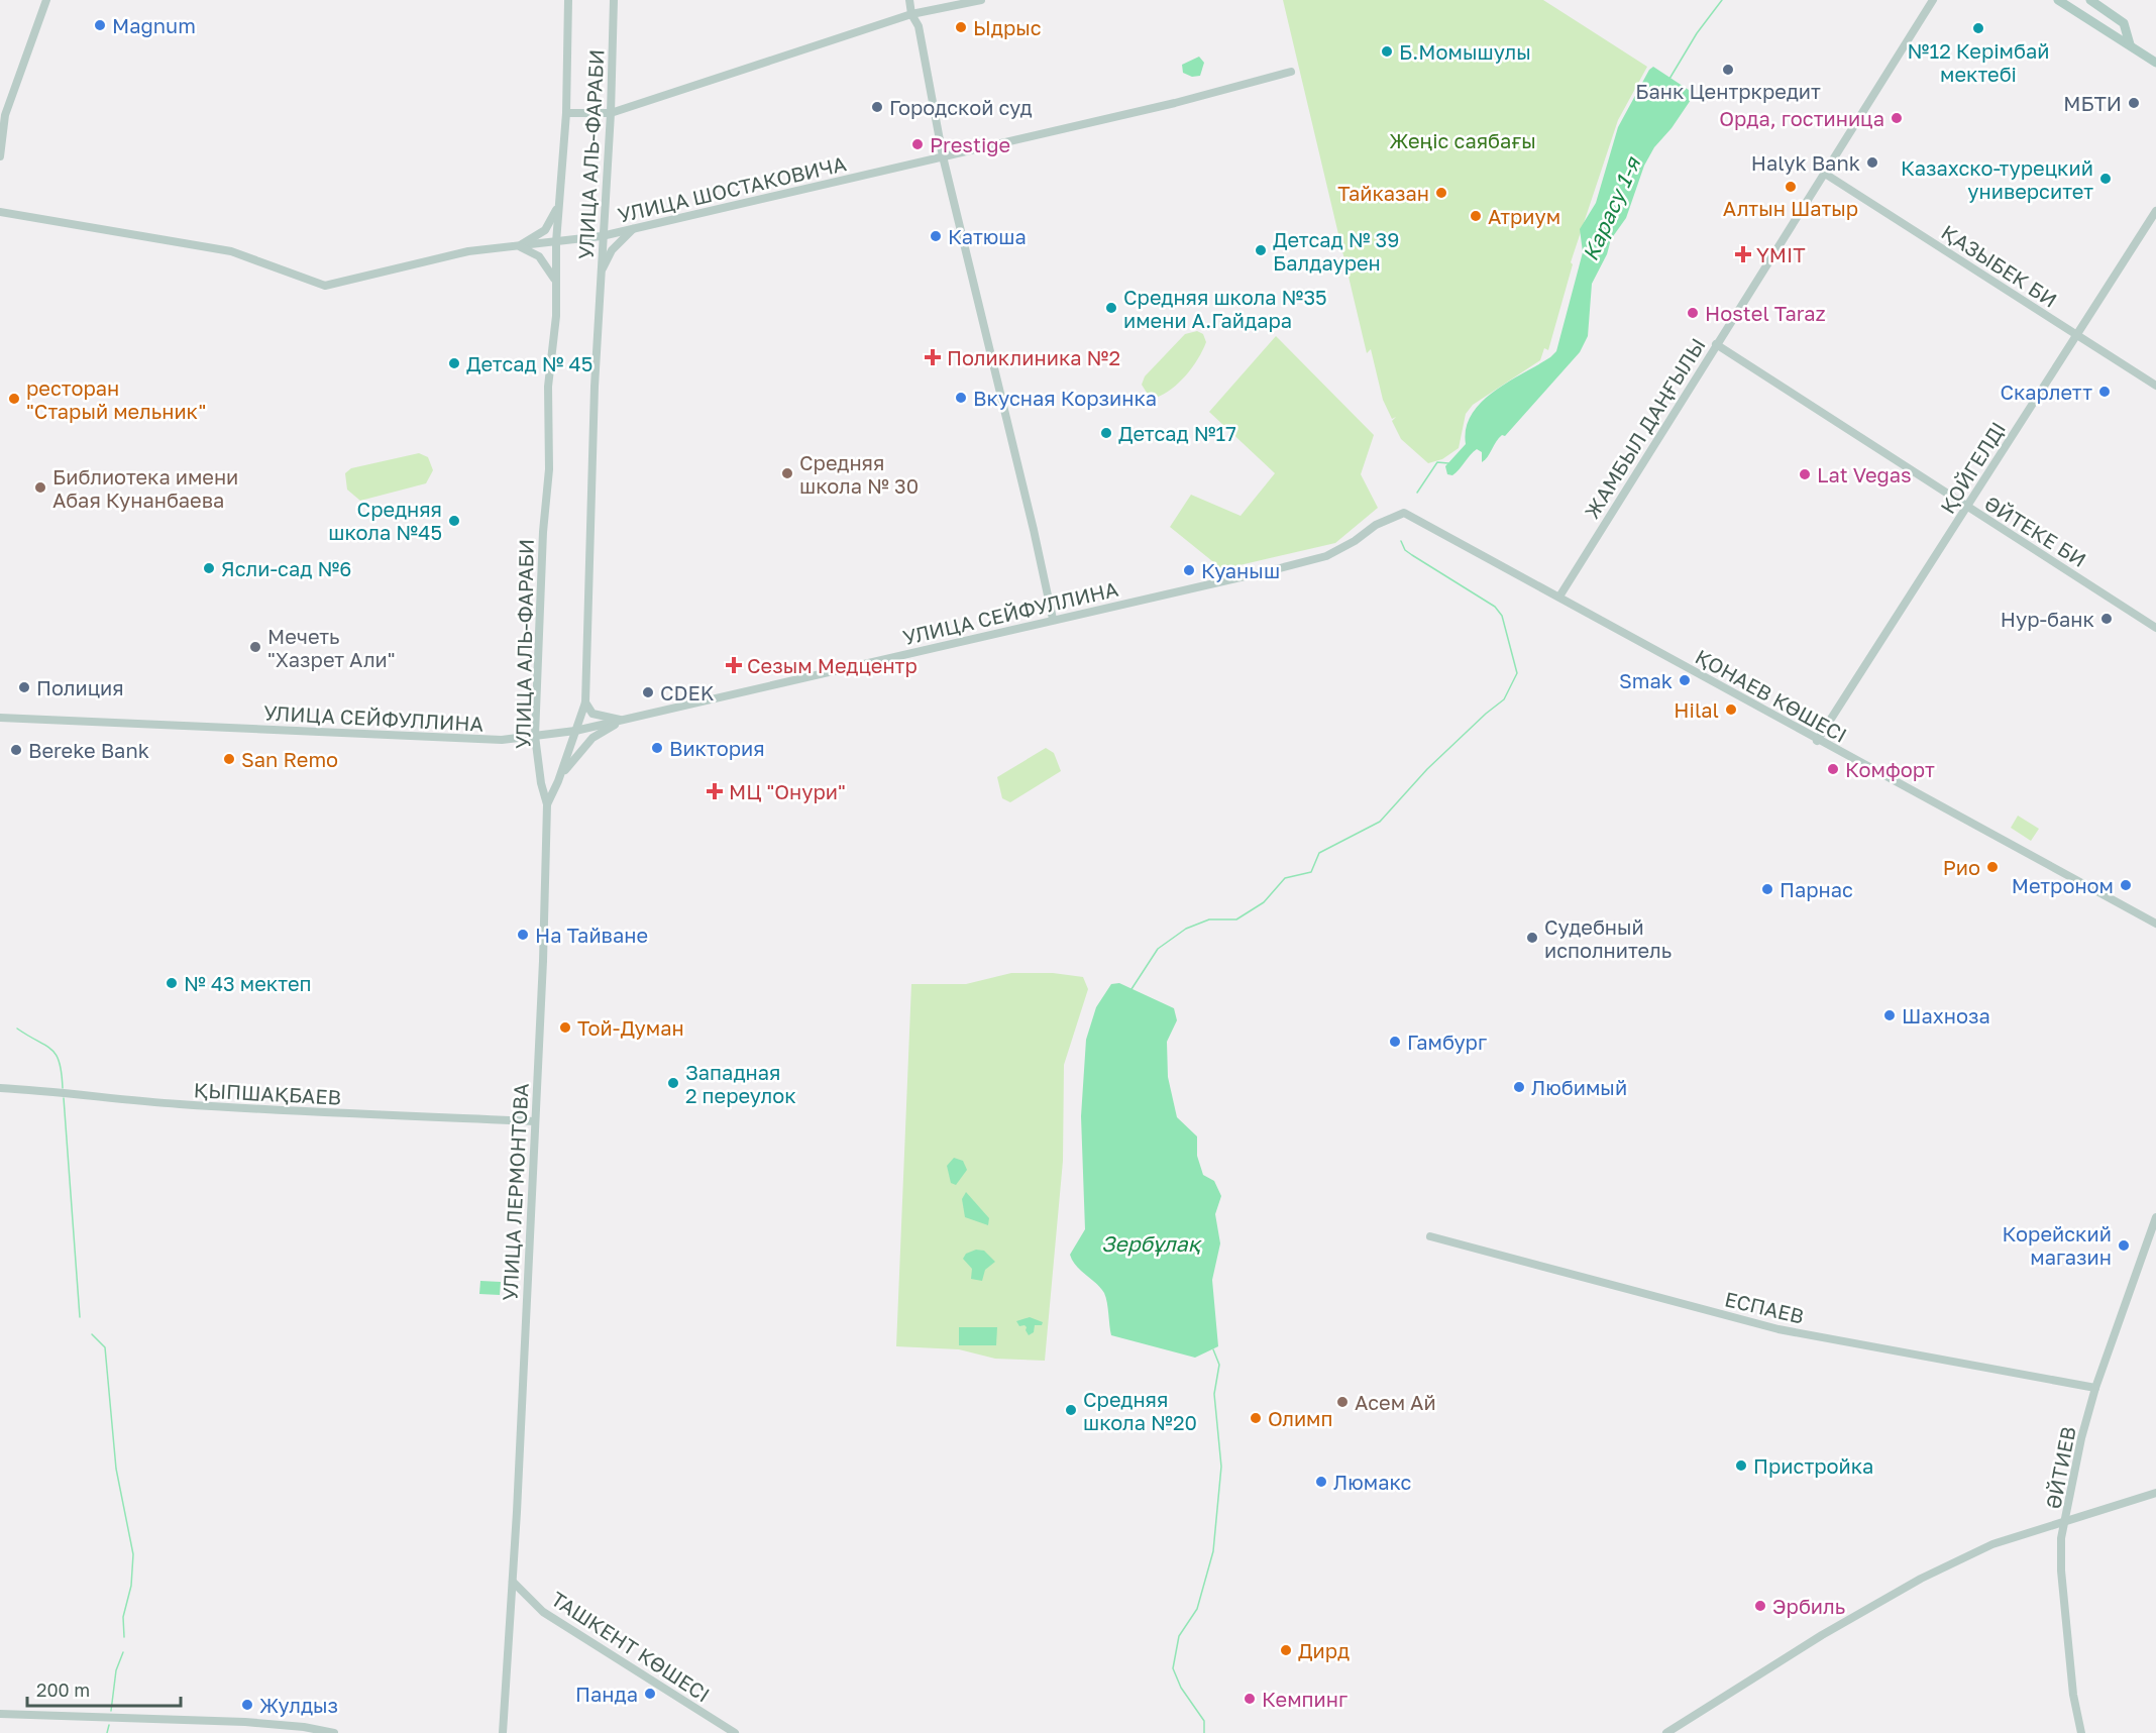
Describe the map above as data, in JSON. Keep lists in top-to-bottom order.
{
  "streets": {
    "street": [
      "УЛИЦА АЛЬ-ФАРАБИ",
      "УЛИЦА ШОСТАКОВИЧА",
      "ҚАЗЫБЕК БИ",
      "ЖАМБЫЛ ДАҢҒЫЛЫ",
      "ҚОЙГЕЛДІ",
      "ӘЙТЕКЕ БИ",
      "УЛИЦА СЕЙФУЛЛИНА",
      "ҚОНАЕВ КӨШЕСІ",
      "ҚЫПШАҚБАЕВ",
      "УЛИЦА ЛЕРМОНТОВА",
      "ЕСПАЕВ",
      "ӘЙТИЕВ",
      "ТАШКЕНТ КӨШЕСІ"
    ]
  },
  "crossings": [
    ["УЛИЦА АЛЬ-ФАРАБИ", "УЛИЦА ШОСТАКОВИЧА"],
    ["УЛИЦА АЛЬ-ФАРАБИ", "УЛИЦА СЕЙФУЛЛИНА"],
    ["УЛИЦА АЛЬ-ФАРАБИ", "УЛИЦА ЛЕРМОНТОВА"],
    ["ҚАЗЫБЕК БИ", "ЖАМБЫЛ ДАҢҒЫЛЫ"],
    ["ҚАЗЫБЕК БИ", "ҚОЙГЕЛДІ"],
    ["ЖАМБЫЛ ДАҢҒЫЛЫ", "ӘЙТЕКЕ БИ"],
    ["ЖАМБЫЛ ДАҢҒЫЛЫ", "ҚОНАЕВ КӨШЕСІ"],
    ["ҚОЙГЕЛДІ", "ӘЙТЕКЕ БИ"],
    ["ҚОЙГЕЛДІ", "ҚОНАЕВ КӨШЕСІ"],
    ["УЛИЦА СЕЙФУЛЛИНА", "ҚОНАЕВ КӨШЕСІ"],
    ["ҚЫПШАҚБАЕВ", "УЛИЦА ЛЕРМОНТОВА"],
    ["УЛИЦА ЛЕРМОНТОВА", "ТАШКЕНТ КӨШЕСІ"],
    ["ЕСПАЕВ", "ӘЙТИЕВ"]
  ],
  "water": ["Карасу 1-я", "Зербұлақ"],
  "parks": ["Жеңіс саябағы"],
  "places": {
    "other": [
      "Magnum",
      "Ыдрыс",
      "№12 Керімбай мектебі",
      "Б.Момышулы",
      "Банк Центркредит",
      "МБТИ",
      "Городской суд",
      "Орда, гостиница",
      "Prestige",
      "Halyk Bank",
      "Казахско-турецкий университет",
      "Алтын Шатыр",
      "Тайказан",
      "Атриум",
      "Катюша",
      "Детсад № 39 Балдаурен",
      "Средняя школа №35 имени А.Гайдара",
      "Hostel Taraz",
      "Детсад № 45",
      "Скарлетт",
      "Вкусная Корзинка",
      "ресторан \"Старый мельник\"",
      "Детсад №17",
      "Средняя школа № 30",
      "Lat Vegas",
      "Библиотека имени Абая Кунанбаева",
      "Средняя школа №45",
      "Ясли-сад №6",
      "Куаныш",
      "Нур-банк",
      "Мечеть \"Хазрет Али\"",
      "Smak",
      "Полиция",
      "CDEK",
      "Hilal",
      "Виктория",
      "Bereke Bank",
      "San Remo",
      "Комфорт",
      "Рио",
      "Метроном",
      "Парнас",
      "На Тайване",
      "Судебный исполнитель",
      "№ 43 мектеп",
      "Шахноза",
      "Той-Думан",
      "Гамбург",
      "Западная 2 переулок",
      "Любимый",
      "Корейский магазин",
      "Асем Ай",
      "Средняя школа №20",
      "Олимп",
      "Пристройка",
      "Люмакс",
      "Эрбиль",
      "Дирд",
      "Панда",
      "Кемпинг",
      "Жулдыз"
    ],
    "health": [
      "YMIT",
      "Поликлиника №2",
      "Сезым Медцентр",
      "МЦ \"Онури\""
    ]
  },
  "scale_bar": "200 m"
}
